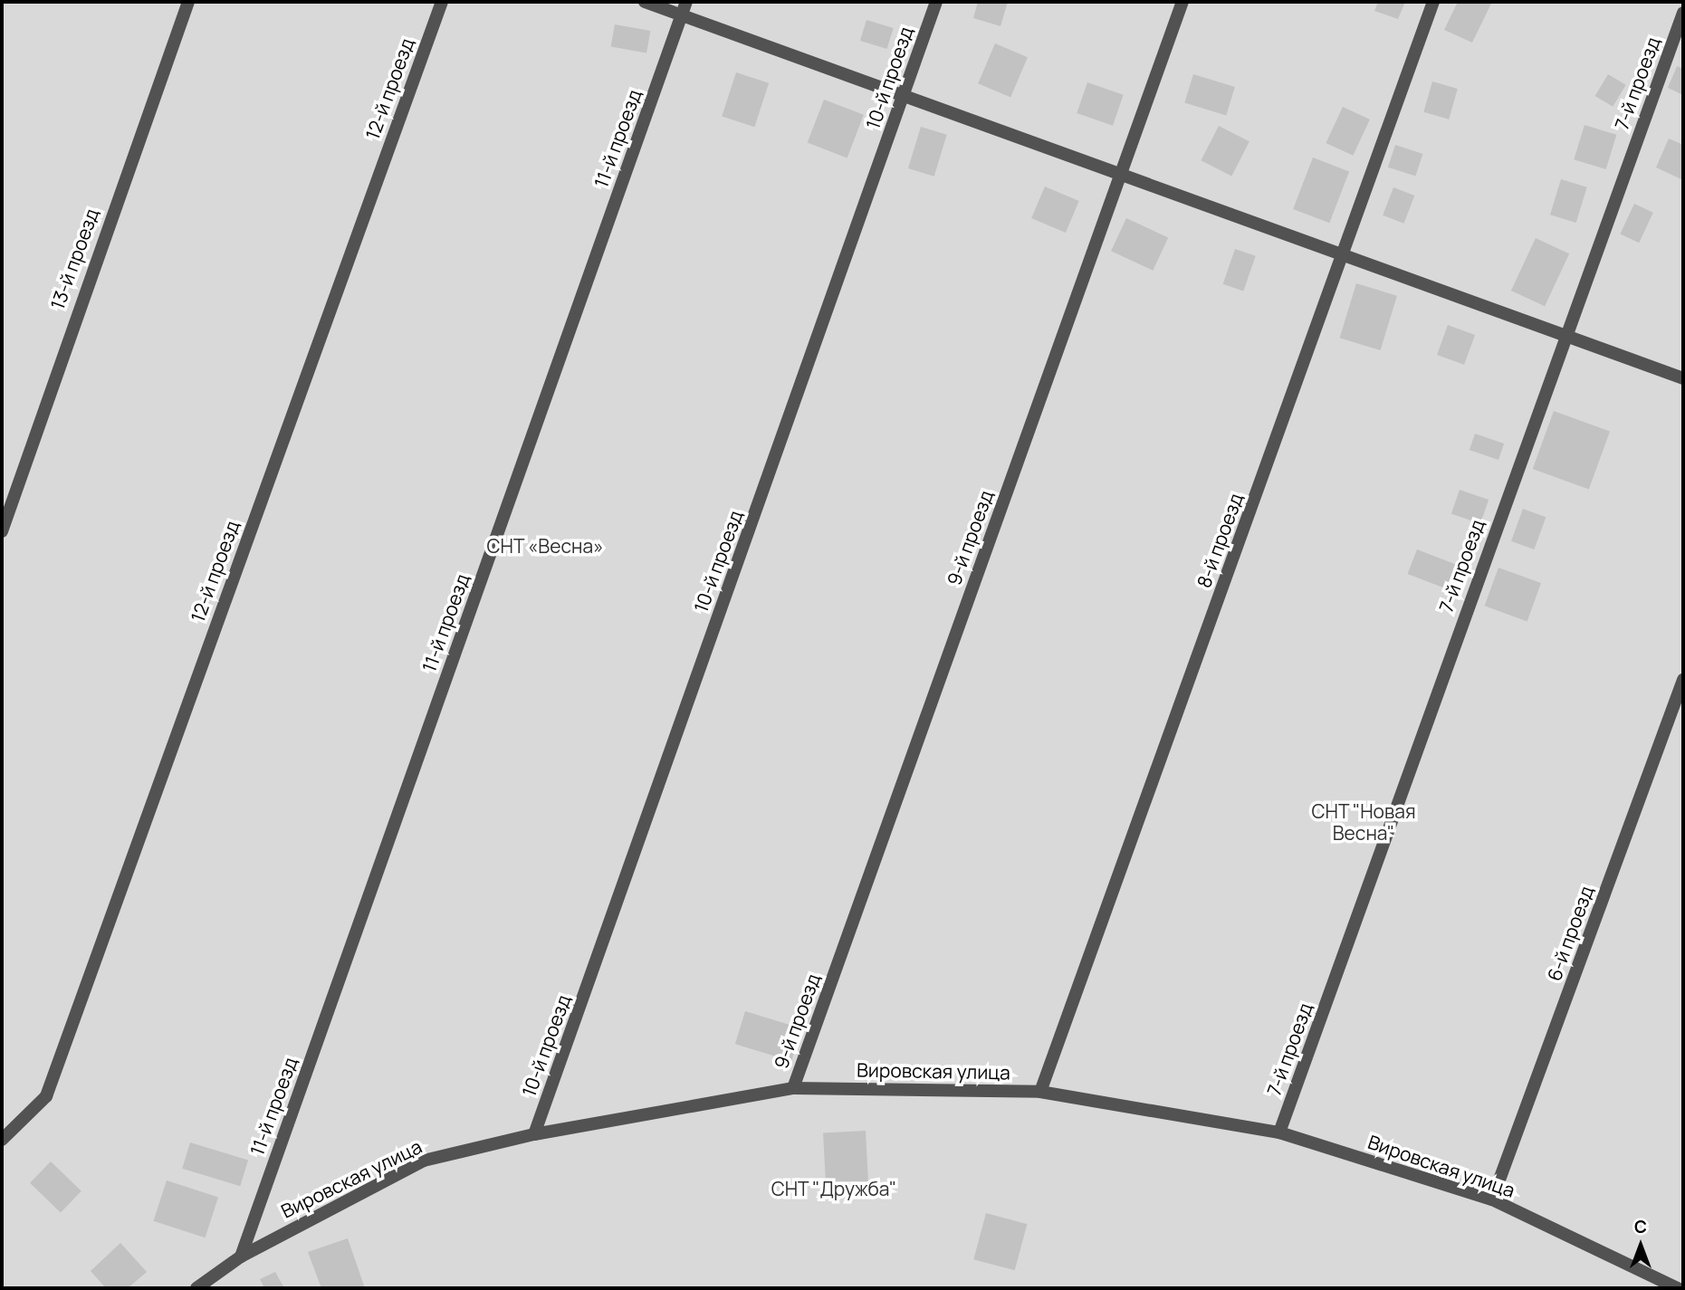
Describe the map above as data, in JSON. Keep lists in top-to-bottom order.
{
  "streets": {
    "street": [
      "10-й проезд",
      "7-й проезд",
      "12-й проезд",
      "11-й проезд",
      "13-й проезд",
      "9-й проезд",
      "8-й проезд",
      "6-й проезд",
      "Вировская улица"
    ]
  },
  "crossings": [
    ["10-й проезд", "Вировская улица"],
    ["7-й проезд", "Вировская улица"],
    ["11-й проезд", "Вировская улица"],
    ["9-й проезд", "Вировская улица"],
    ["8-й проезд", "Вировская улица"],
    ["6-й проезд", "Вировская улица"]
  ],
  "parks": ["СНТ «Весна»", "СНТ \"Новая Весна\"", "СНТ \"Дружба\""],
  "north": "top"
}
